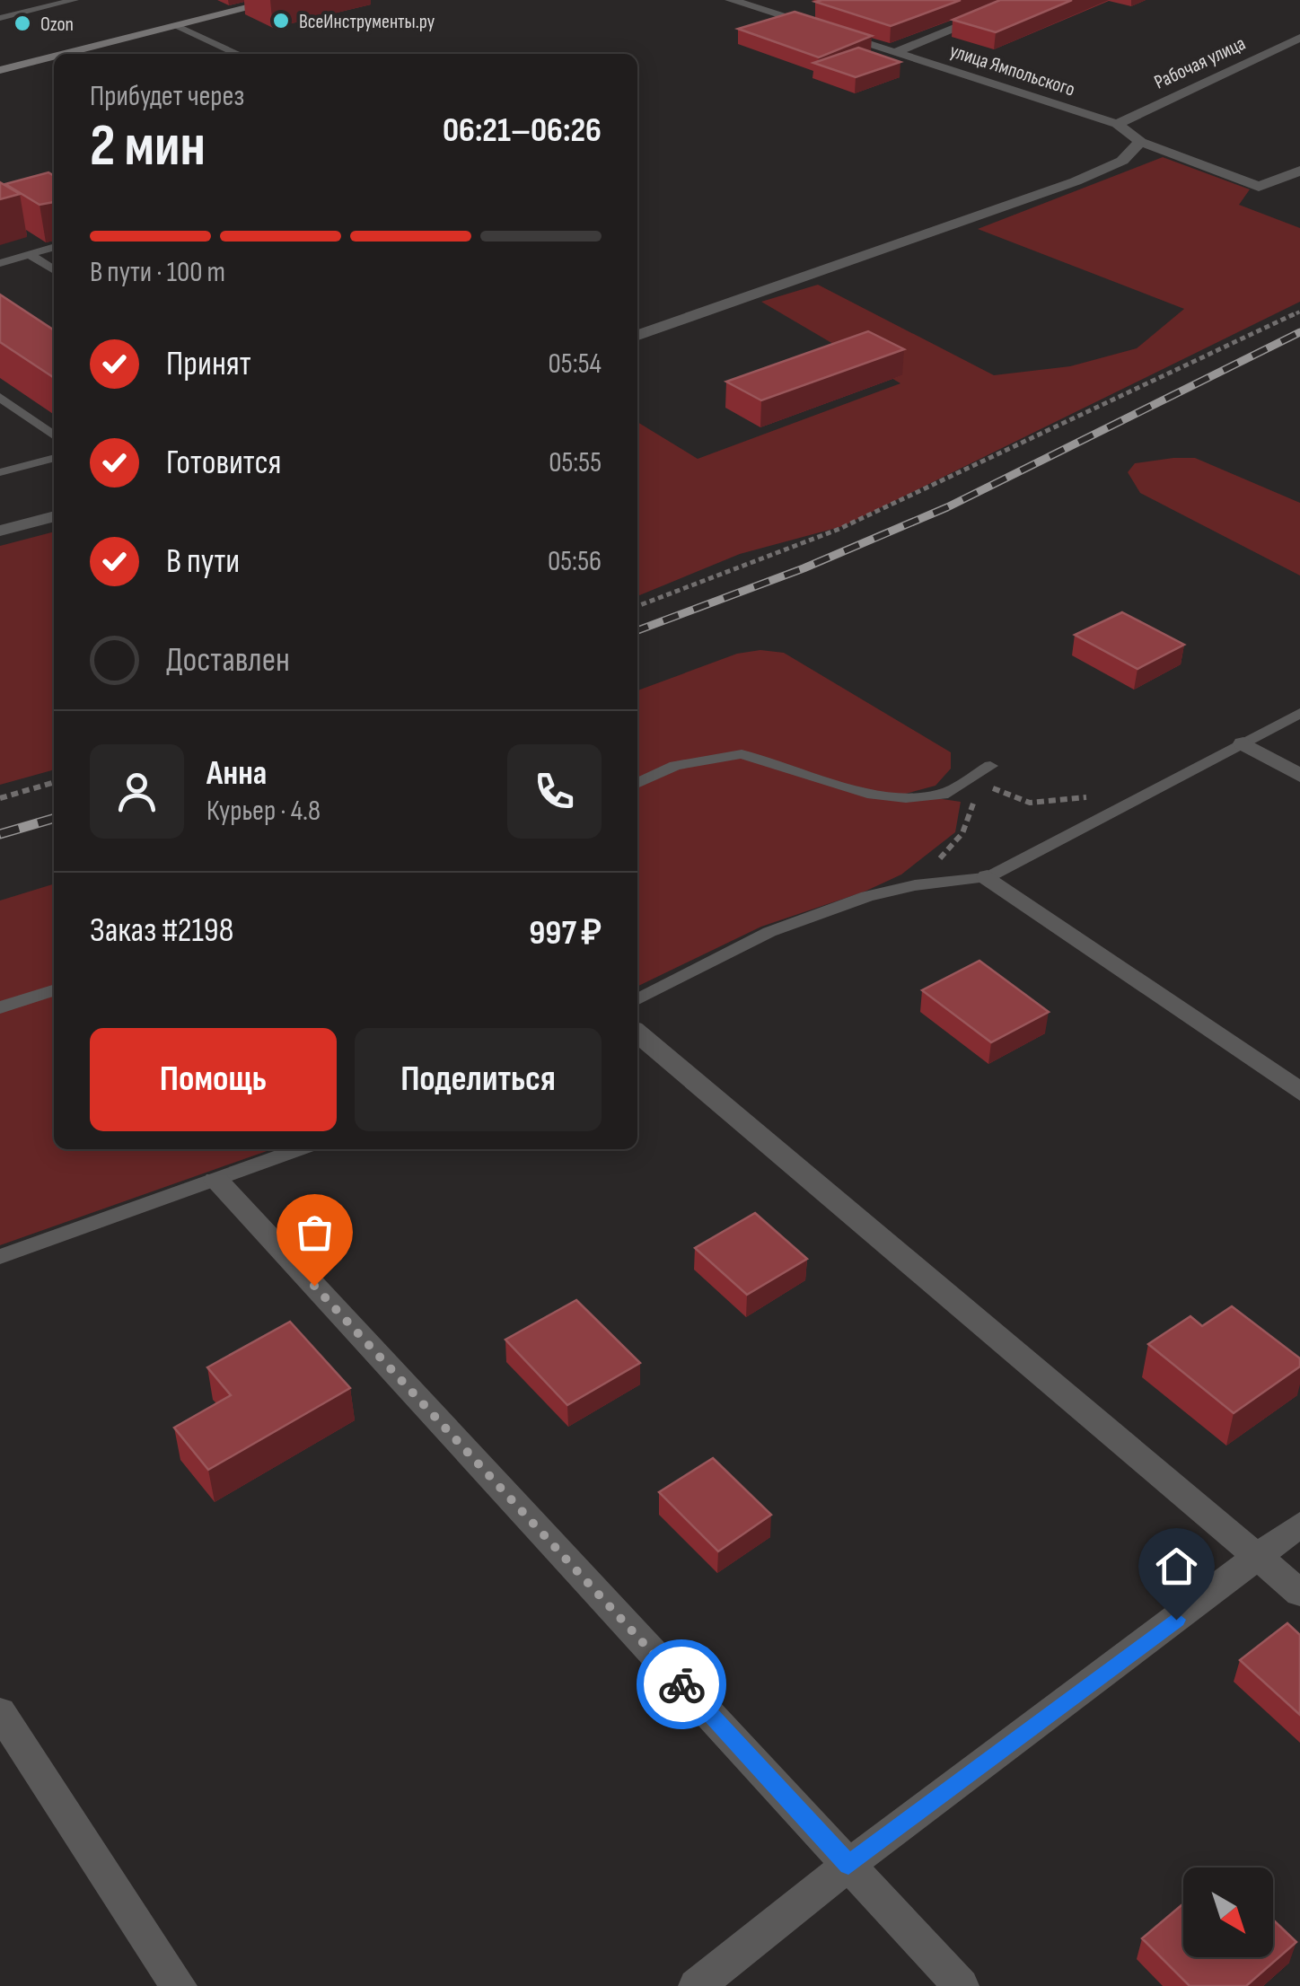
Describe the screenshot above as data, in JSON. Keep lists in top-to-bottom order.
{
  "streets": {
    "street": ["Рабочая улица", "улица Ямпольского"]
  },
  "crossings": [
    ["Рабочая улица", "улица Ямпольского"]
  ],
  "places": ["ВсеИнструменты.ру", "Ozon"],
  "north": "bottom right",
  "page": {
    "heading": ["2 мин", "Прибудет через", "06:21–06:26"],
    "panel": [
      "Анна",
      "Курьер · 4.8",
      "Заказ #2198",
      "997 ₽"
    ],
    "bar": "В пути · 100 m",
    "list": [
      ["Принят", "05:54"],
      ["Готовится", "05:55"],
      ["В пути", "05:56"],
      "Доставлен"
    ],
    "buttons": ["Помощь", "Поделиться"]
  }
}
